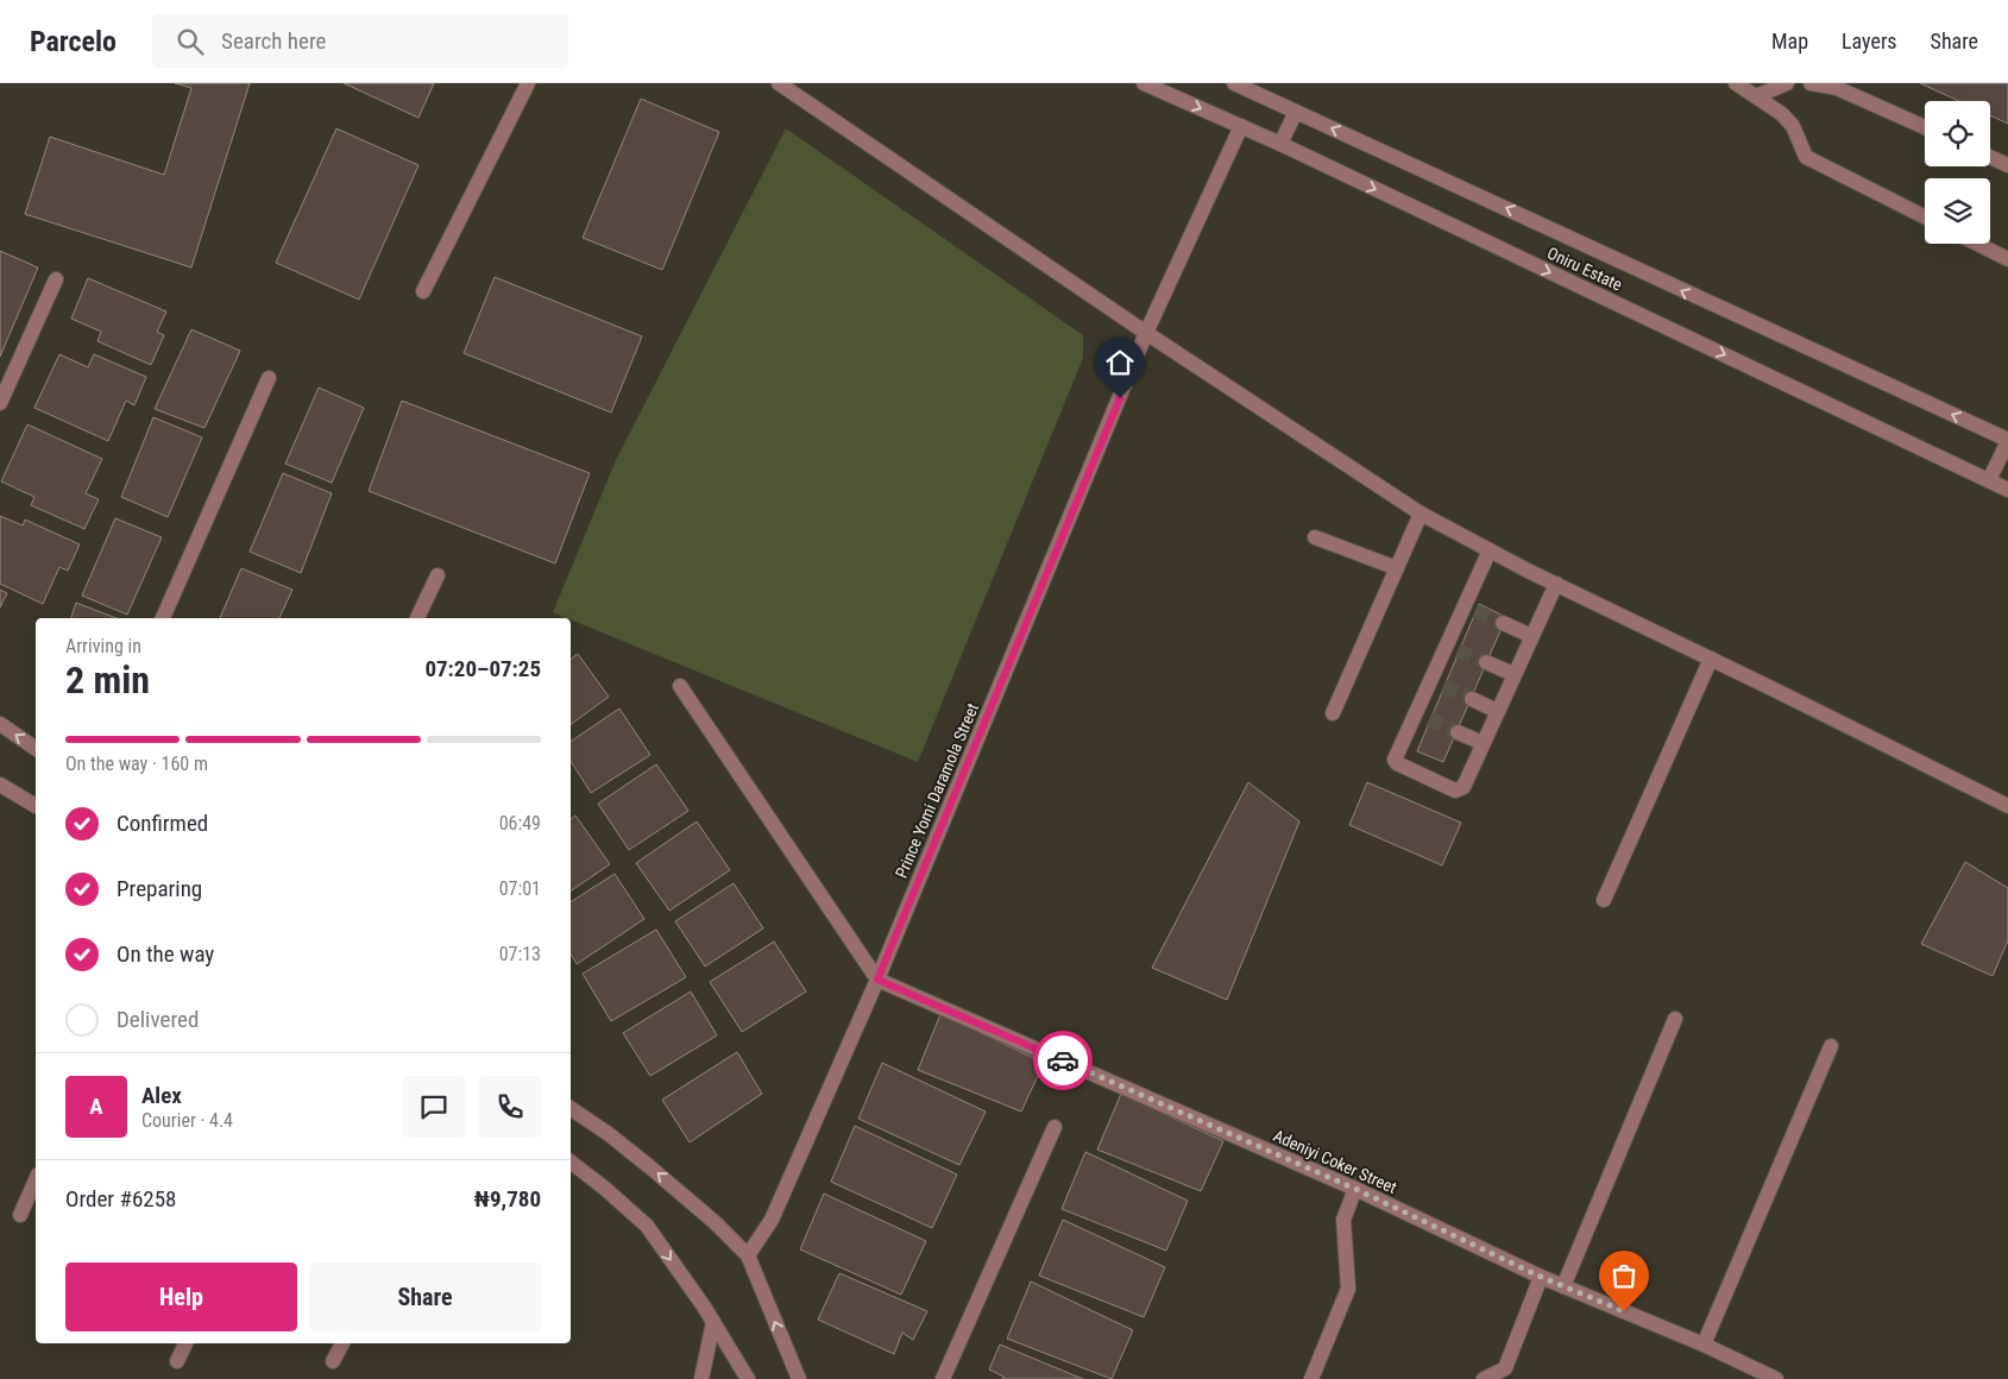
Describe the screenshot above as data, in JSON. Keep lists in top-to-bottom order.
{
  "streets": {
    "street": ["Oniru Estate", "Prince Yomi Daramola Street", "Adeniyi Coker Street"]
  },
  "crossings": [
    ["Oniru Estate", "Prince Yomi Daramola Street"],
    ["Prince Yomi Daramola Street", "Adeniyi Coker Street"]
  ],
  "page": {
    "header": "Parcelo",
    "search": "Search here",
    "nav": ["Map", "Layers", "Share"],
    "heading": ["2 min", "Arriving in", "07:20–07:25"],
    "panel": [
      "Alex",
      "Courier · 4.4",
      "Order #6258",
      "₦9,780"
    ],
    "bar": "On the way · 160 m",
    "list": [
      ["Confirmed", "06:49"],
      ["Preparing", "07:01"],
      ["On the way", "07:13"],
      "Delivered"
    ],
    "round": "A",
    "buttons": ["Help", "Share"]
  }
}
